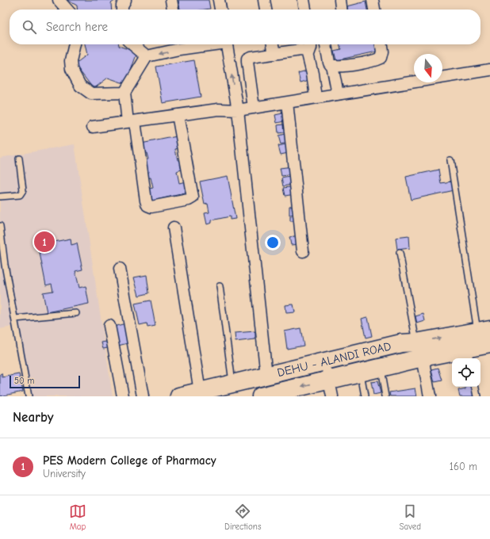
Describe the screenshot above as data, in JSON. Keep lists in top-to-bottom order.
{
  "streets": {
    "main road": ["DEHU - ALANDI ROAD"]
  },
  "scale_bar": "50 m",
  "north": "bottom",
  "page": {
    "search": "Search here",
    "pins": "1",
    "scale": "50 m",
    "heading": "Nearby",
    "list": [
      {
        "mark": "1",
        "name": "PES Modern College of Pharmacy",
        "note": "University",
        "value": "160 m"
      }
    ],
    "nav": ["Map", "Directions", "Saved"]
  }
}
